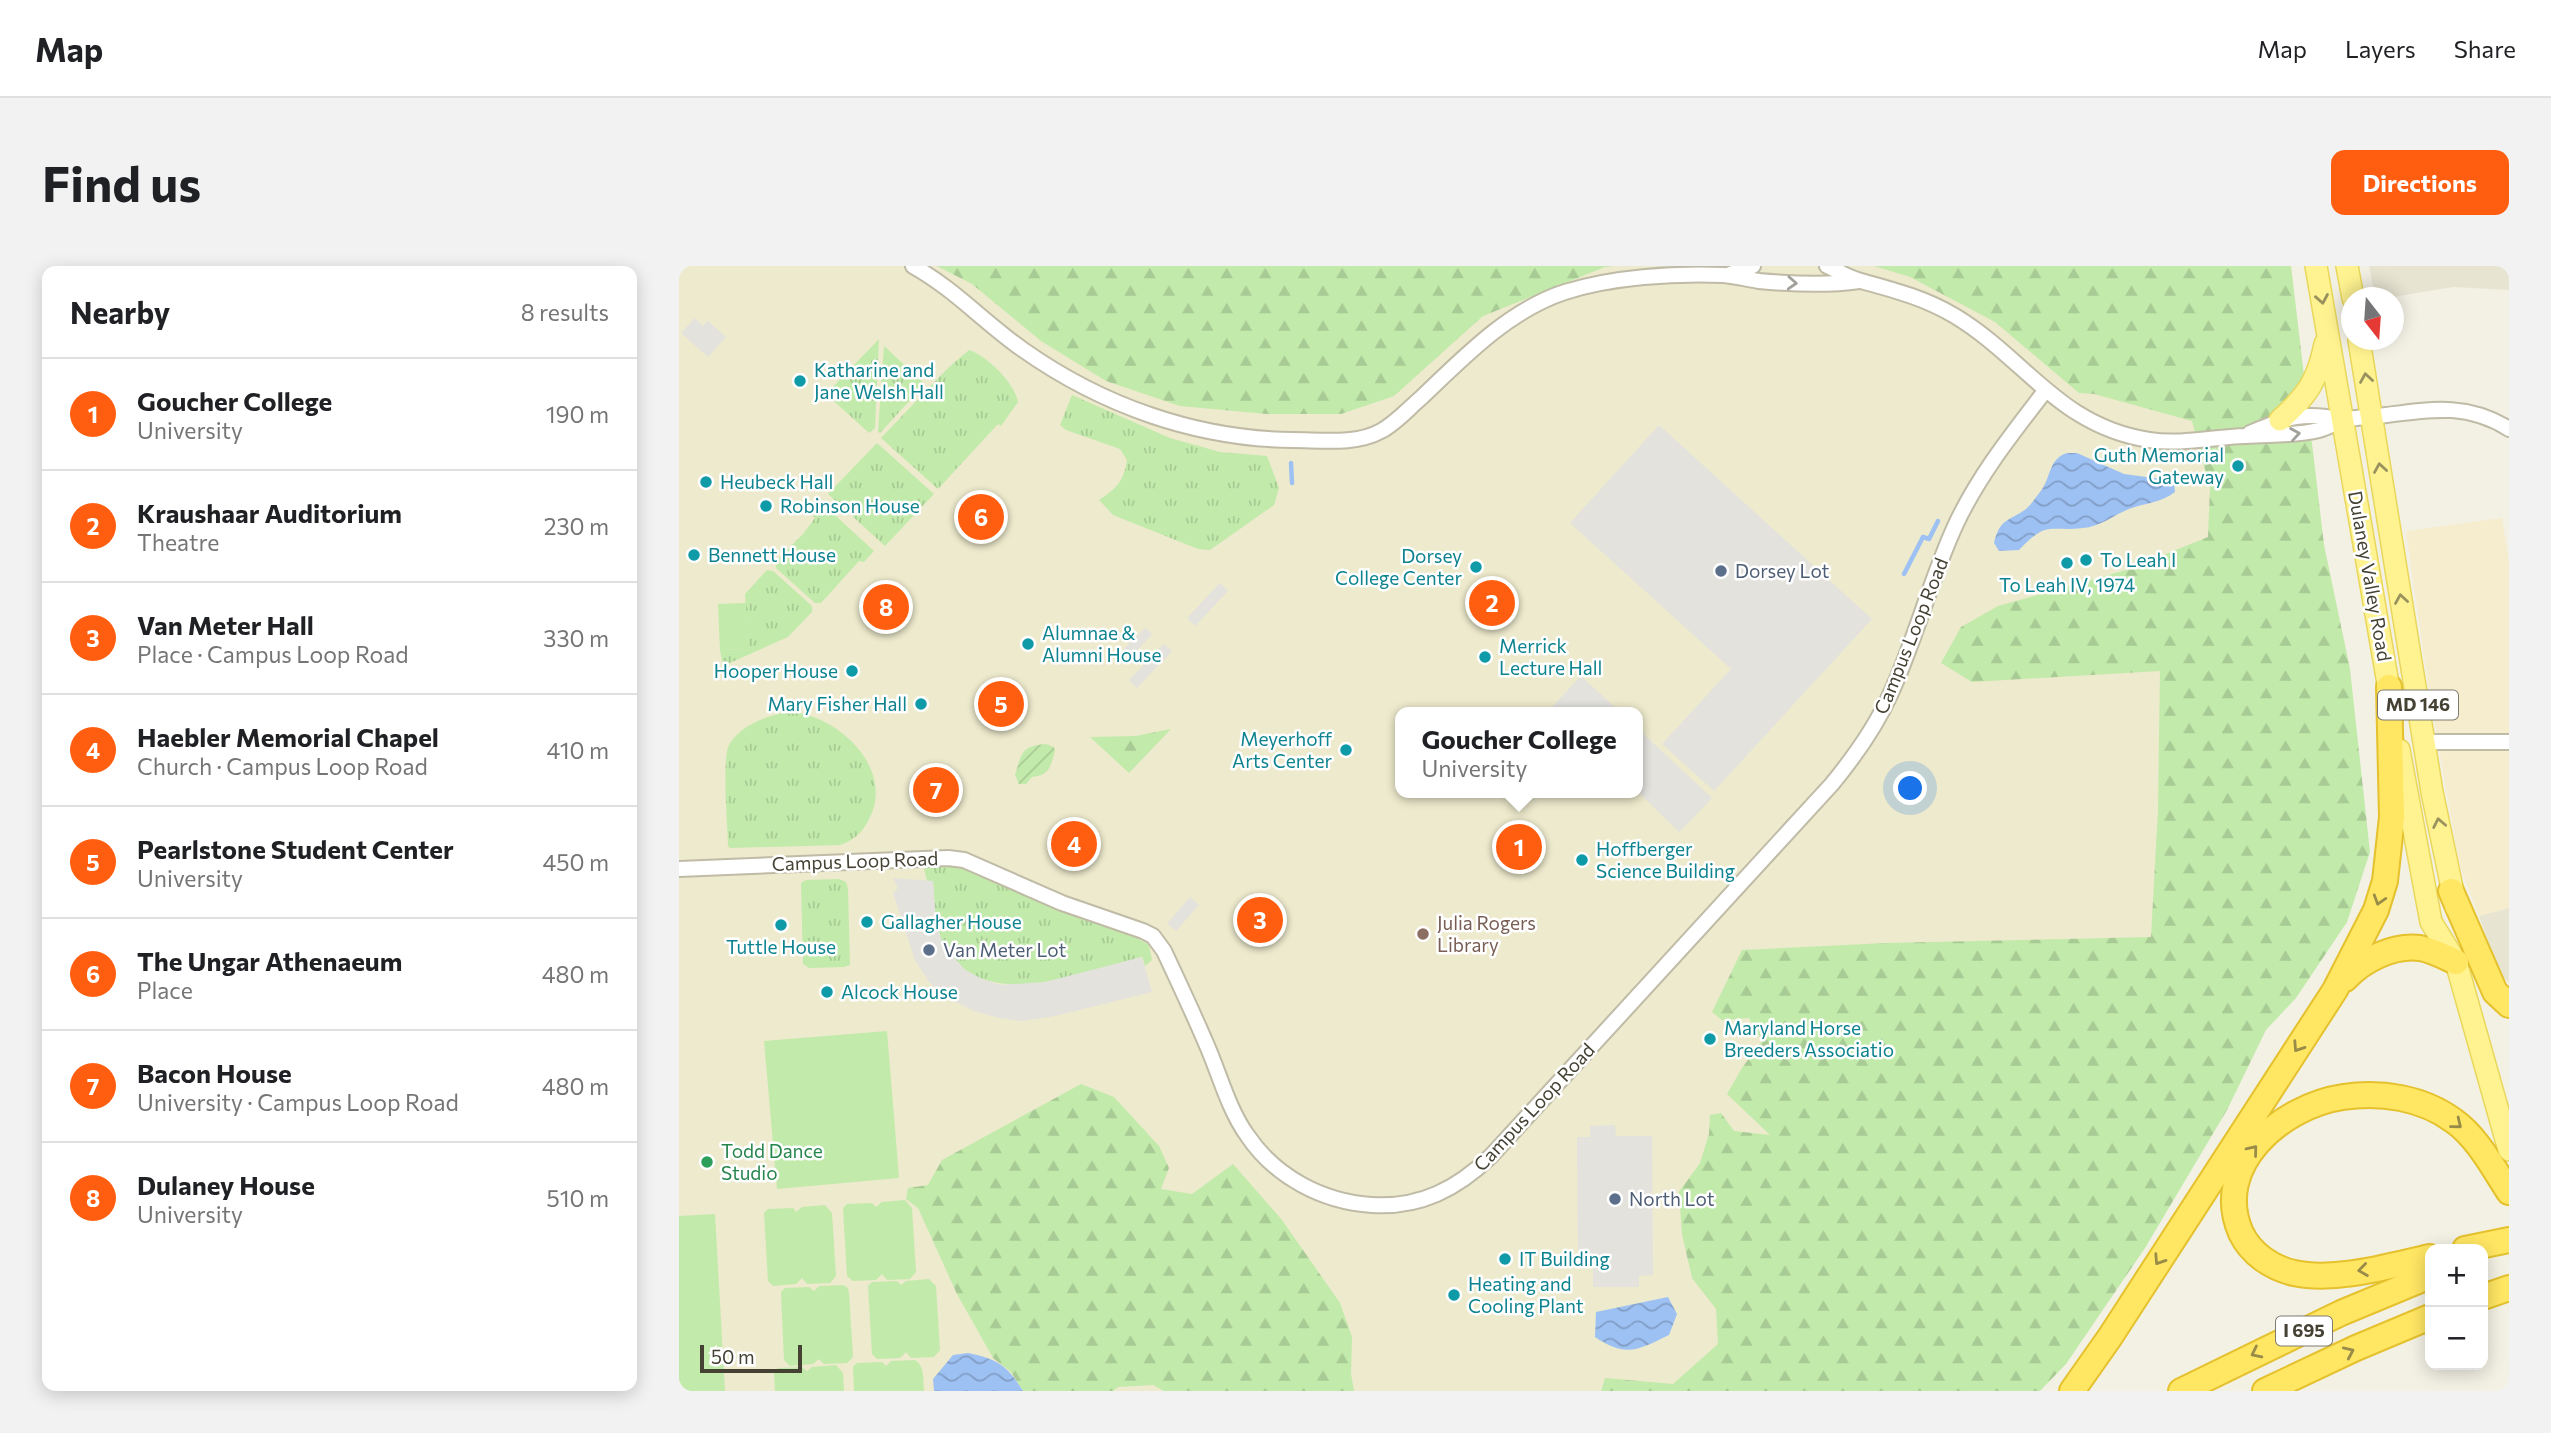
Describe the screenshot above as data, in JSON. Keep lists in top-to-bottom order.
{
  "streets": {
    "highway": ["I 695"],
    "main road": ["Dulaney Valley Road", "MD 146"],
    "street": ["Campus Loop Road"]
  },
  "places": [
    "Katharine and Jane Welsh Hall",
    "Guth Memorial Gateway",
    "Heubeck Hall",
    "Robinson House",
    "Bennett House",
    "To Leah I",
    "To Leah IV, 1974",
    "Dorsey College Center",
    "Dorsey Lot",
    "Alumnae & Alumni House",
    "Merrick Lecture Hall",
    "Hooper House",
    "Mary Fisher Hall",
    "Meyerhoff Arts Center",
    "Hoffberger Science Building",
    "Gallagher House",
    "Tuttle House",
    "Julia Rogers Library",
    "Van Meter Lot",
    "Alcock House",
    "Maryland Horse Breeders Associatio",
    "Todd Dance Studio",
    "North Lot",
    "IT Building",
    "Heating and Cooling Plant"
  ],
  "scale_bar": "50 m",
  "north": "bottom",
  "page": {
    "header": "Map",
    "nav": ["Map", "Layers", "Share"],
    "buttons": "Directions",
    "title": "Find us",
    "heading": ["Nearby", "8 results"],
    "list": [
      {
        "mark": "1",
        "name": "Goucher College",
        "note": "University",
        "value": "190 m"
      },
      {
        "mark": "2",
        "name": "Kraushaar Auditorium",
        "note": "Theatre",
        "value": "230 m"
      },
      {
        "mark": "3",
        "name": "Van Meter Hall",
        "note": "Place · Campus Loop Road",
        "value": "330 m"
      },
      {
        "mark": "4",
        "name": "Haebler Memorial Chapel",
        "note": "Church · Campus Loop Road",
        "value": "410 m"
      },
      {
        "mark": "5",
        "name": "Pearlstone Student Center",
        "note": "University",
        "value": "450 m"
      },
      {
        "mark": "6",
        "name": "The Ungar Athenaeum",
        "note": "Place",
        "value": "480 m"
      },
      {
        "mark": "7",
        "name": "Bacon House",
        "note": "University · Campus Loop Road",
        "value": "480 m"
      },
      {
        "mark": "8",
        "name": "Dulaney House",
        "note": "University",
        "value": "510 m"
      }
    ],
    "pins": [
      "6",
      "2",
      "8",
      "5",
      "7",
      "4",
      "1",
      "3"
    ],
    "popup": ["Goucher College", "University"],
    "map_buttons": ["+", "−"],
    "scale": "50 m"
  }
}
